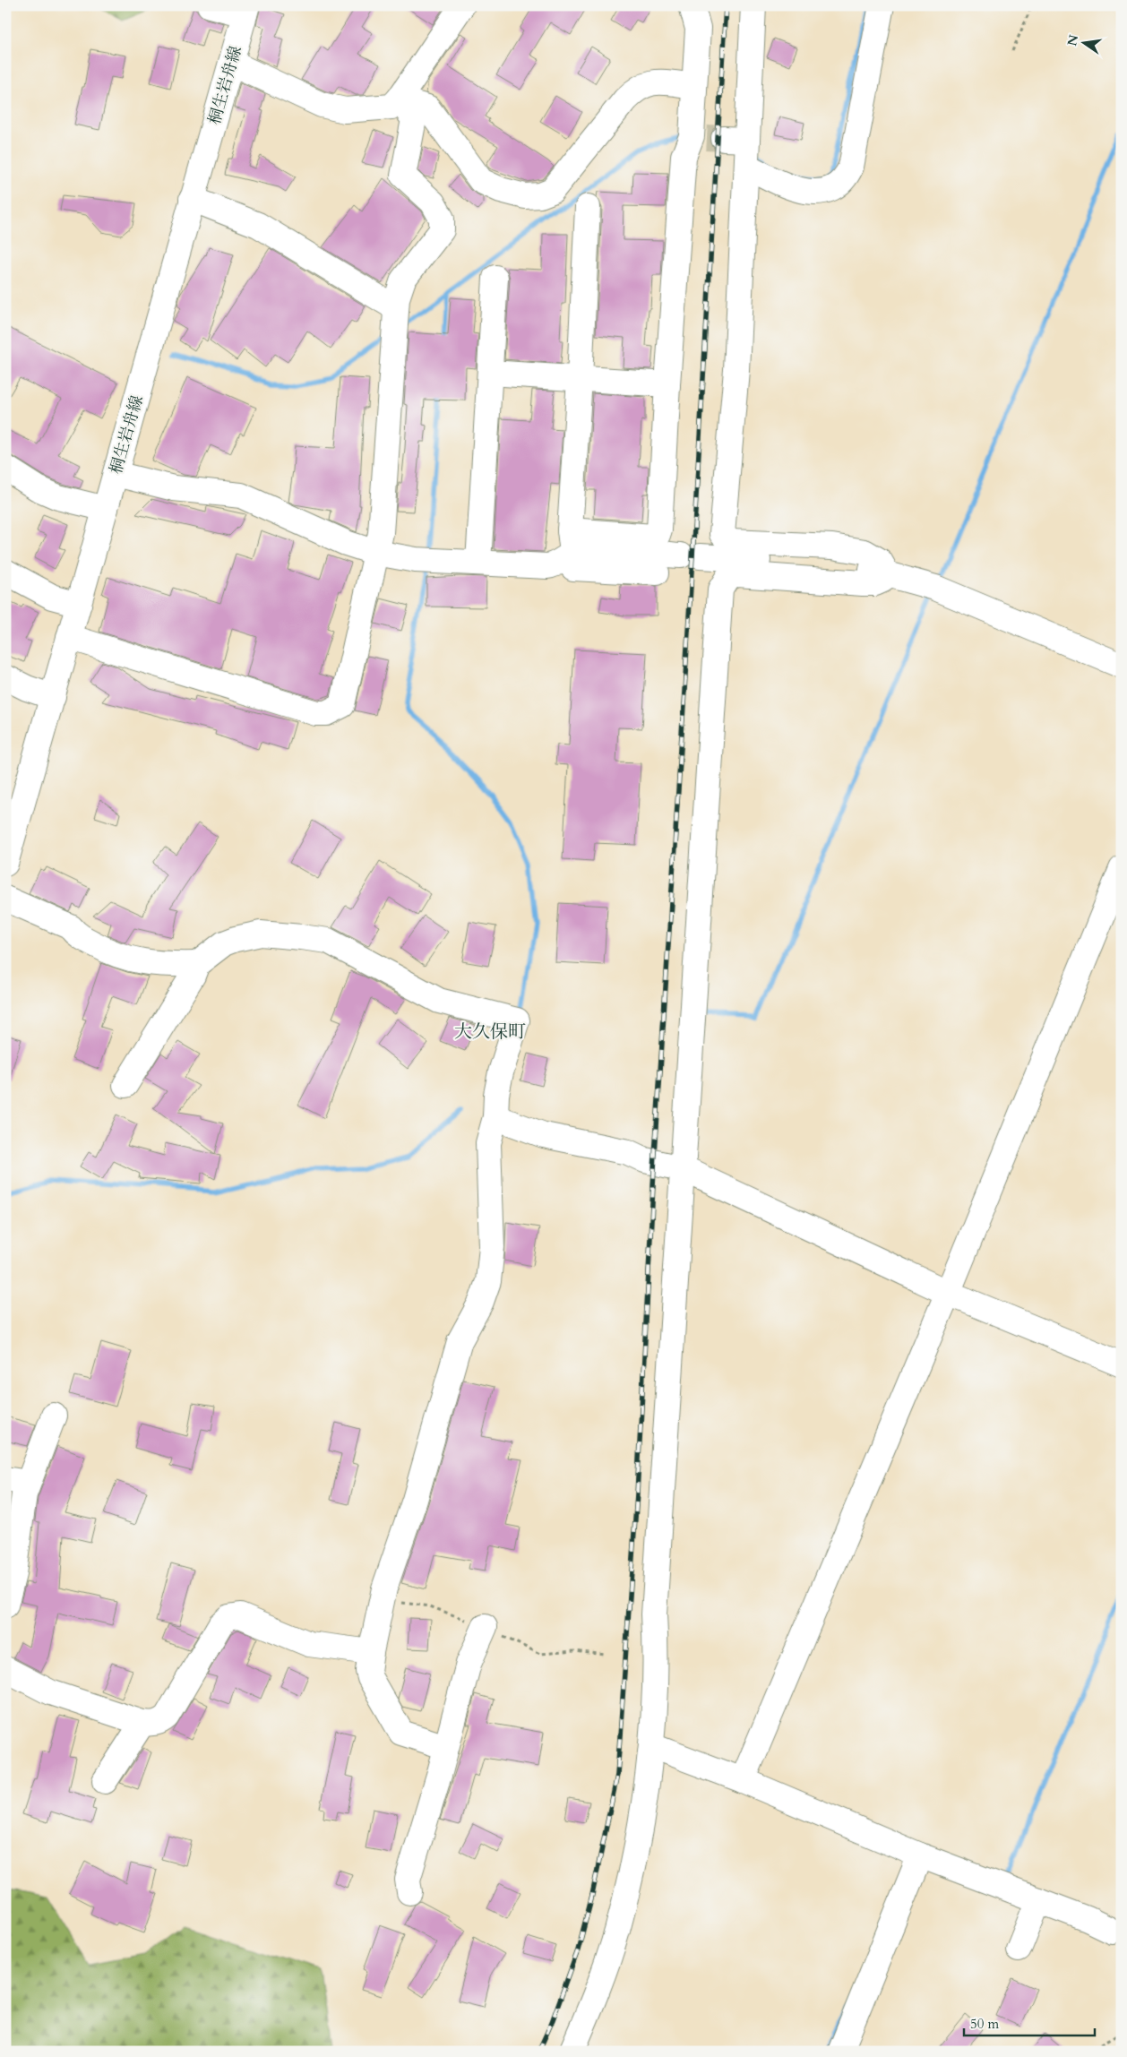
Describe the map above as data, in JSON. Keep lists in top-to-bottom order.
{
  "streets": {
    "street": ["桐生岩舟線"]
  },
  "districts": ["大久保町"],
  "scale_bar": "50 m",
  "north": "left"
}
